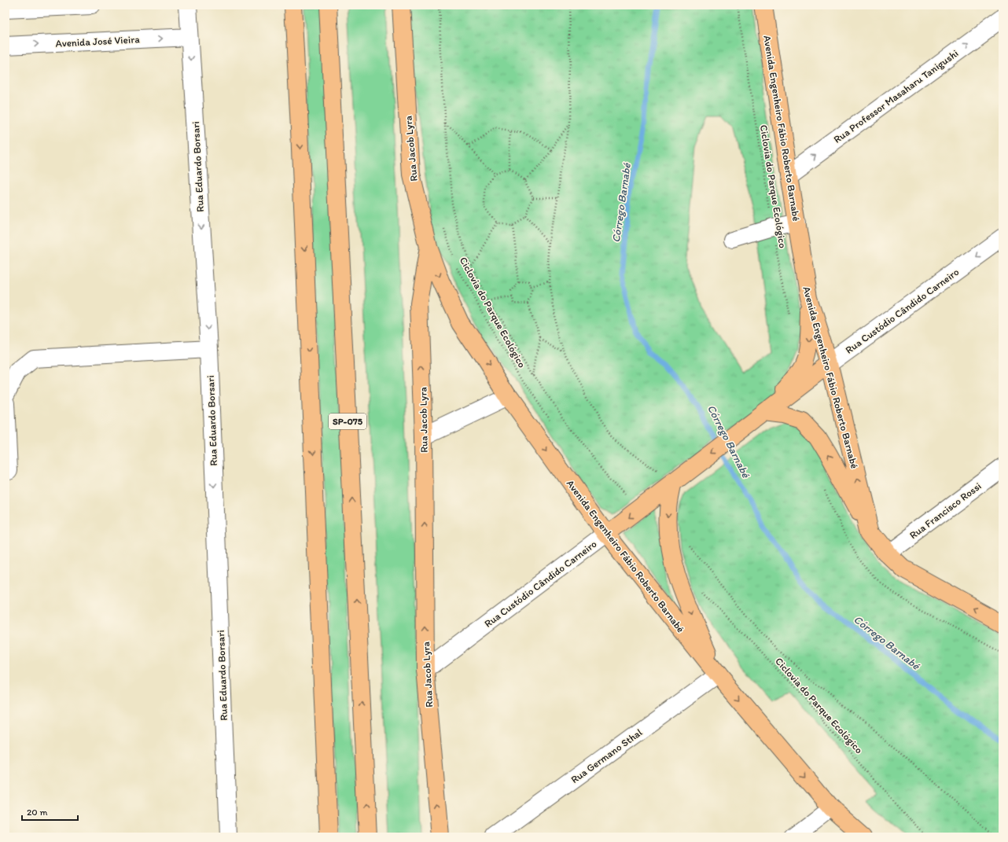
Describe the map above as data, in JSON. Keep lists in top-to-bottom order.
{
  "streets": {
    "main road": [
      "Avenida Engenheiro Fábio Roberto Barnabé",
      "Rua Jacob Lyra",
      "Rua Custódio Cândido Carneiro",
      "SP-075"
    ],
    "street": [
      "Avenida José Vieira",
      "Rua Professor Masaharu Tanigushi",
      "Rua Eduardo Borsari",
      "Rua Francisco Rossi",
      "Rua Germano Sthal"
    ],
    "path": ["Ciclovia do Parque Ecológico"]
  },
  "crossings": [
    ["Avenida José Vieira", "Rua Eduardo Borsari"],
    ["Rua Professor Masaharu Tanigushi", "Avenida Engenheiro Fábio Roberto Barnabé"],
    ["Avenida Engenheiro Fábio Roberto Barnabé", "Rua Jacob Lyra"],
    ["Avenida Engenheiro Fábio Roberto Barnabé", "Rua Custódio Cândido Carneiro"],
    ["Avenida Engenheiro Fábio Roberto Barnabé", "Rua Francisco Rossi"],
    ["Avenida Engenheiro Fábio Roberto Barnabé", "Rua Germano Sthal"],
    ["Rua Jacob Lyra", "Rua Custódio Cândido Carneiro"]
  ],
  "one_way": ["Rua Professor Masaharu Tanigushi", "Rua Eduardo Borsari", "Rua Custódio Cândido Carneiro"],
  "water": ["Córrego Barnabé"],
  "scale_bar": "20 m"
}
